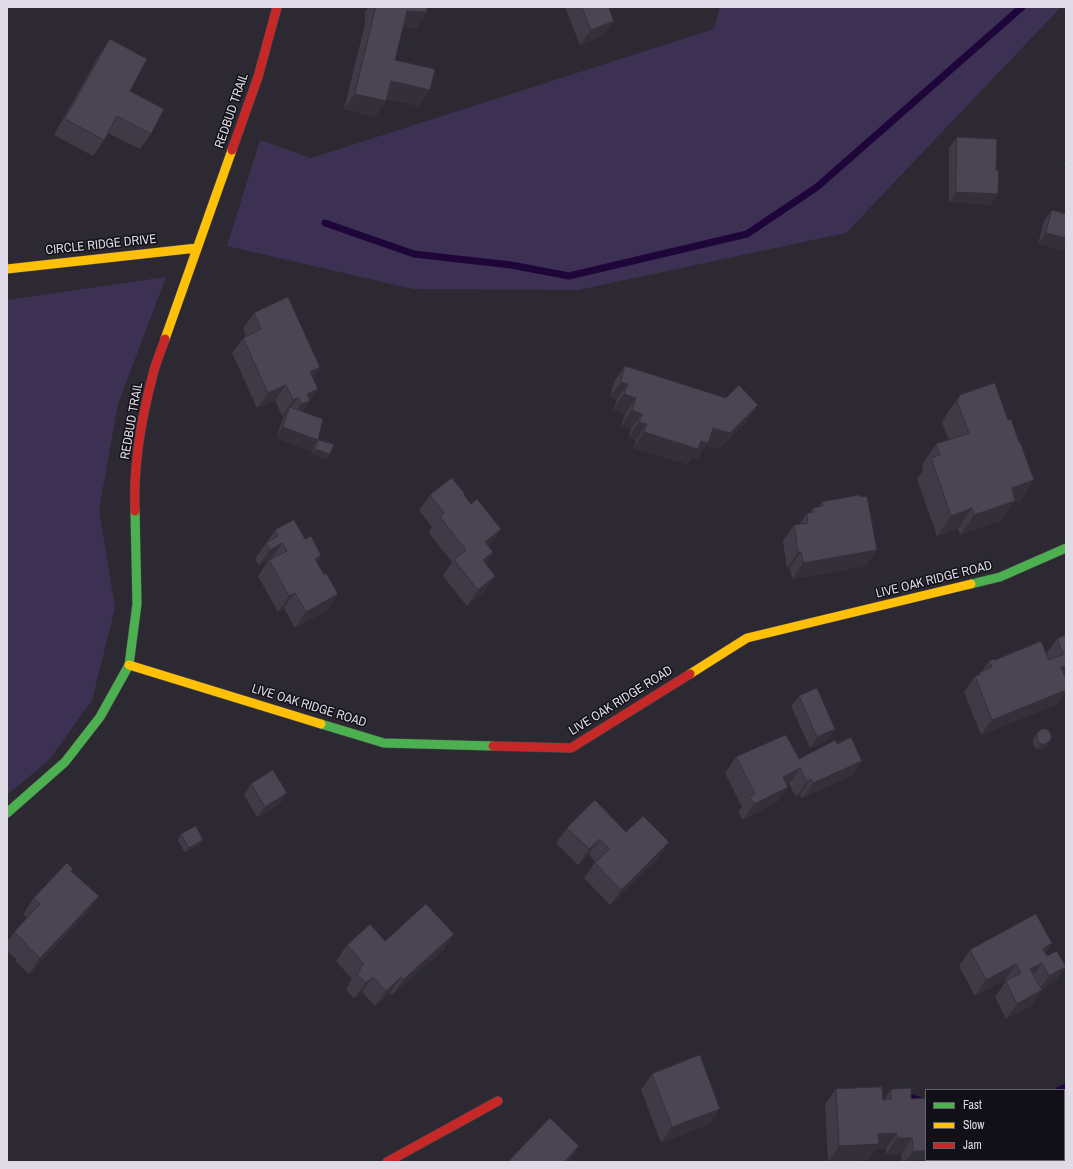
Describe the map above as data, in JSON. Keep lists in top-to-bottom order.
{
  "streets": {
    "street": ["REDBUD TRAIL", "CIRCLE RIDGE DRIVE", "LIVE OAK RIDGE ROAD"]
  },
  "crossings": [
    ["REDBUD TRAIL", "CIRCLE RIDGE DRIVE"],
    ["REDBUD TRAIL", "LIVE OAK RIDGE ROAD"]
  ],
  "legend": ["Fast", "Slow", "Jam"]
}
